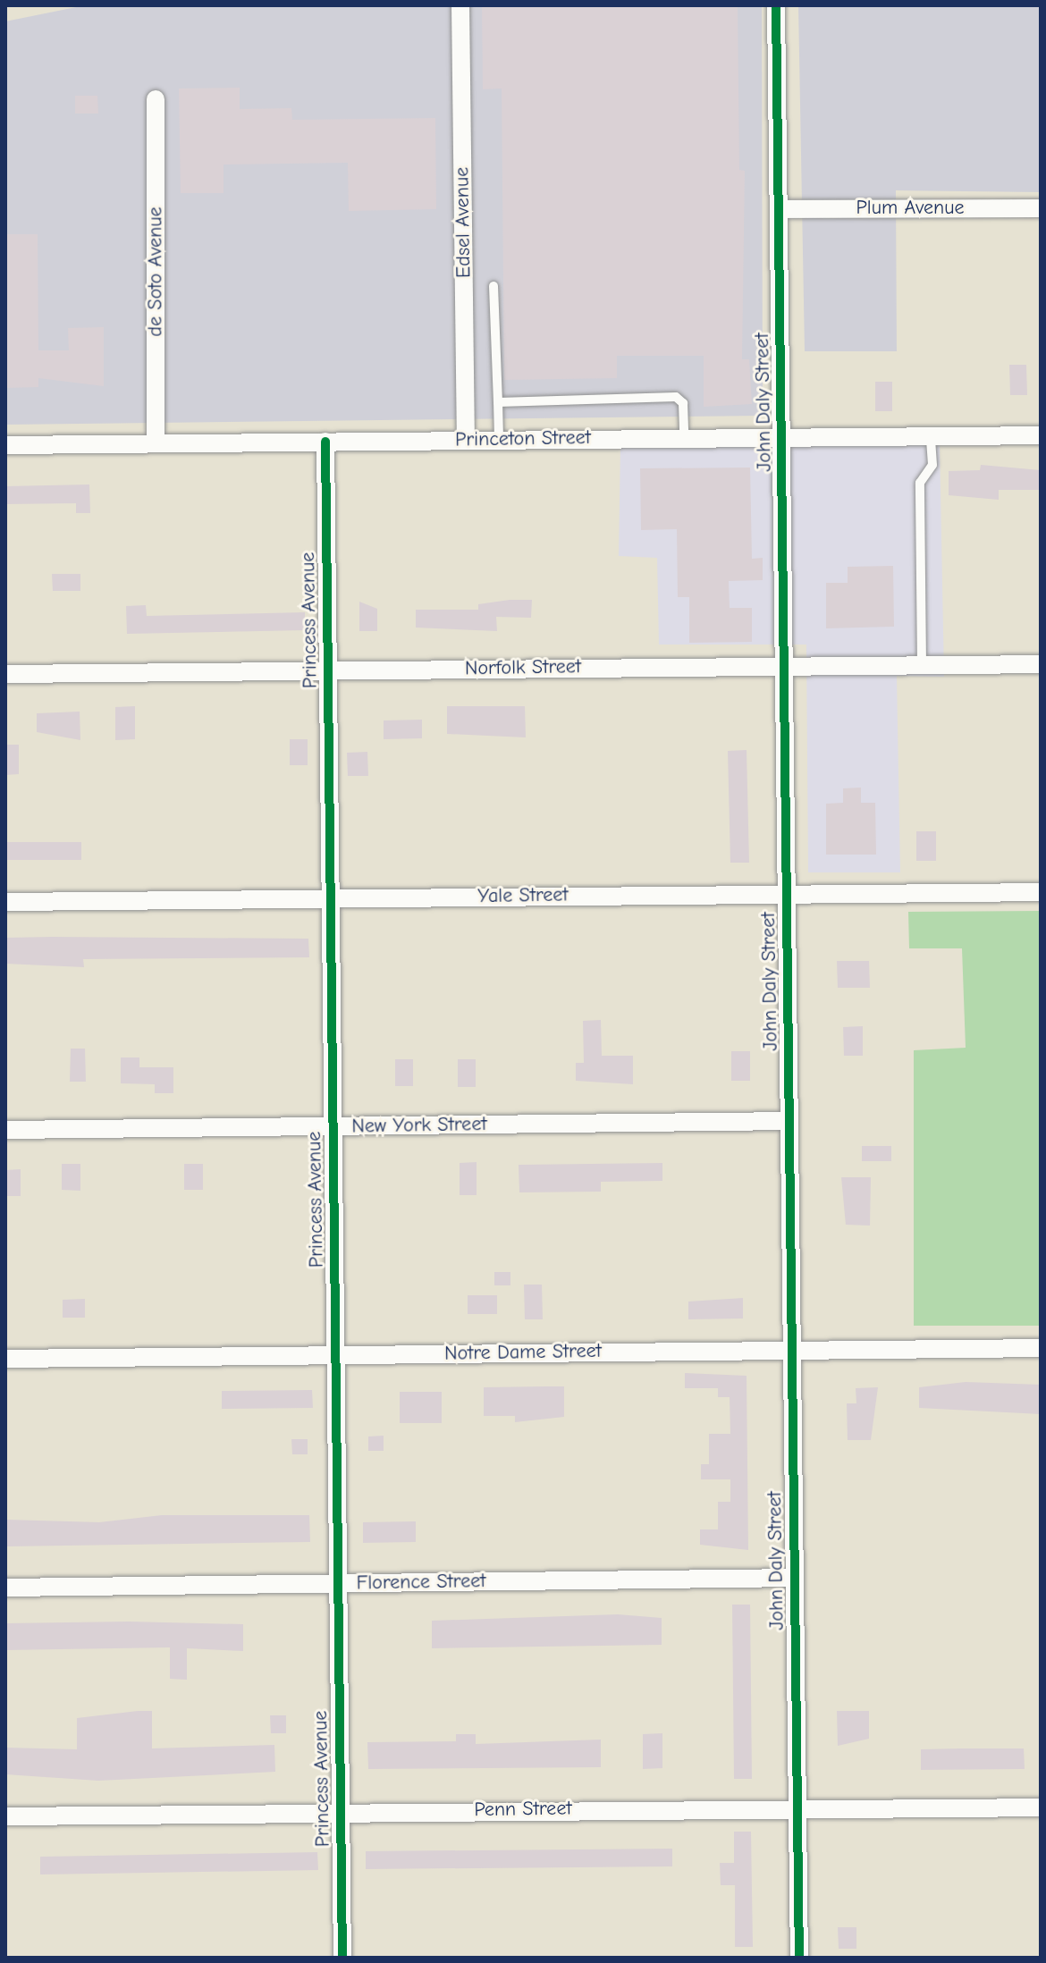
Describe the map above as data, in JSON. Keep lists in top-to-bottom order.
{
  "streets": {
    "street": [
      "Plum Avenue",
      "Edsel Avenue",
      "de Soto Avenue",
      "John Daly Street",
      "Princeton Street",
      "Princess Avenue",
      "Norfolk Street",
      "Yale Street",
      "New York Street",
      "Notre Dame Street",
      "Florence Street",
      "Penn Street"
    ]
  },
  "crossings": [
    ["Plum Avenue", "John Daly Street"],
    ["Edsel Avenue", "Princeton Street"],
    ["de Soto Avenue", "Princeton Street"],
    ["John Daly Street", "Princeton Street"],
    ["John Daly Street", "Norfolk Street"],
    ["John Daly Street", "Yale Street"],
    ["John Daly Street", "New York Street"],
    ["John Daly Street", "Notre Dame Street"],
    ["John Daly Street", "Florence Street"],
    ["John Daly Street", "Penn Street"],
    ["Princeton Street", "Princess Avenue"],
    ["Princess Avenue", "Norfolk Street"],
    ["Princess Avenue", "Yale Street"],
    ["Princess Avenue", "New York Street"],
    ["Princess Avenue", "Notre Dame Street"],
    ["Princess Avenue", "Florence Street"],
    ["Princess Avenue", "Penn Street"]
  ]
}
